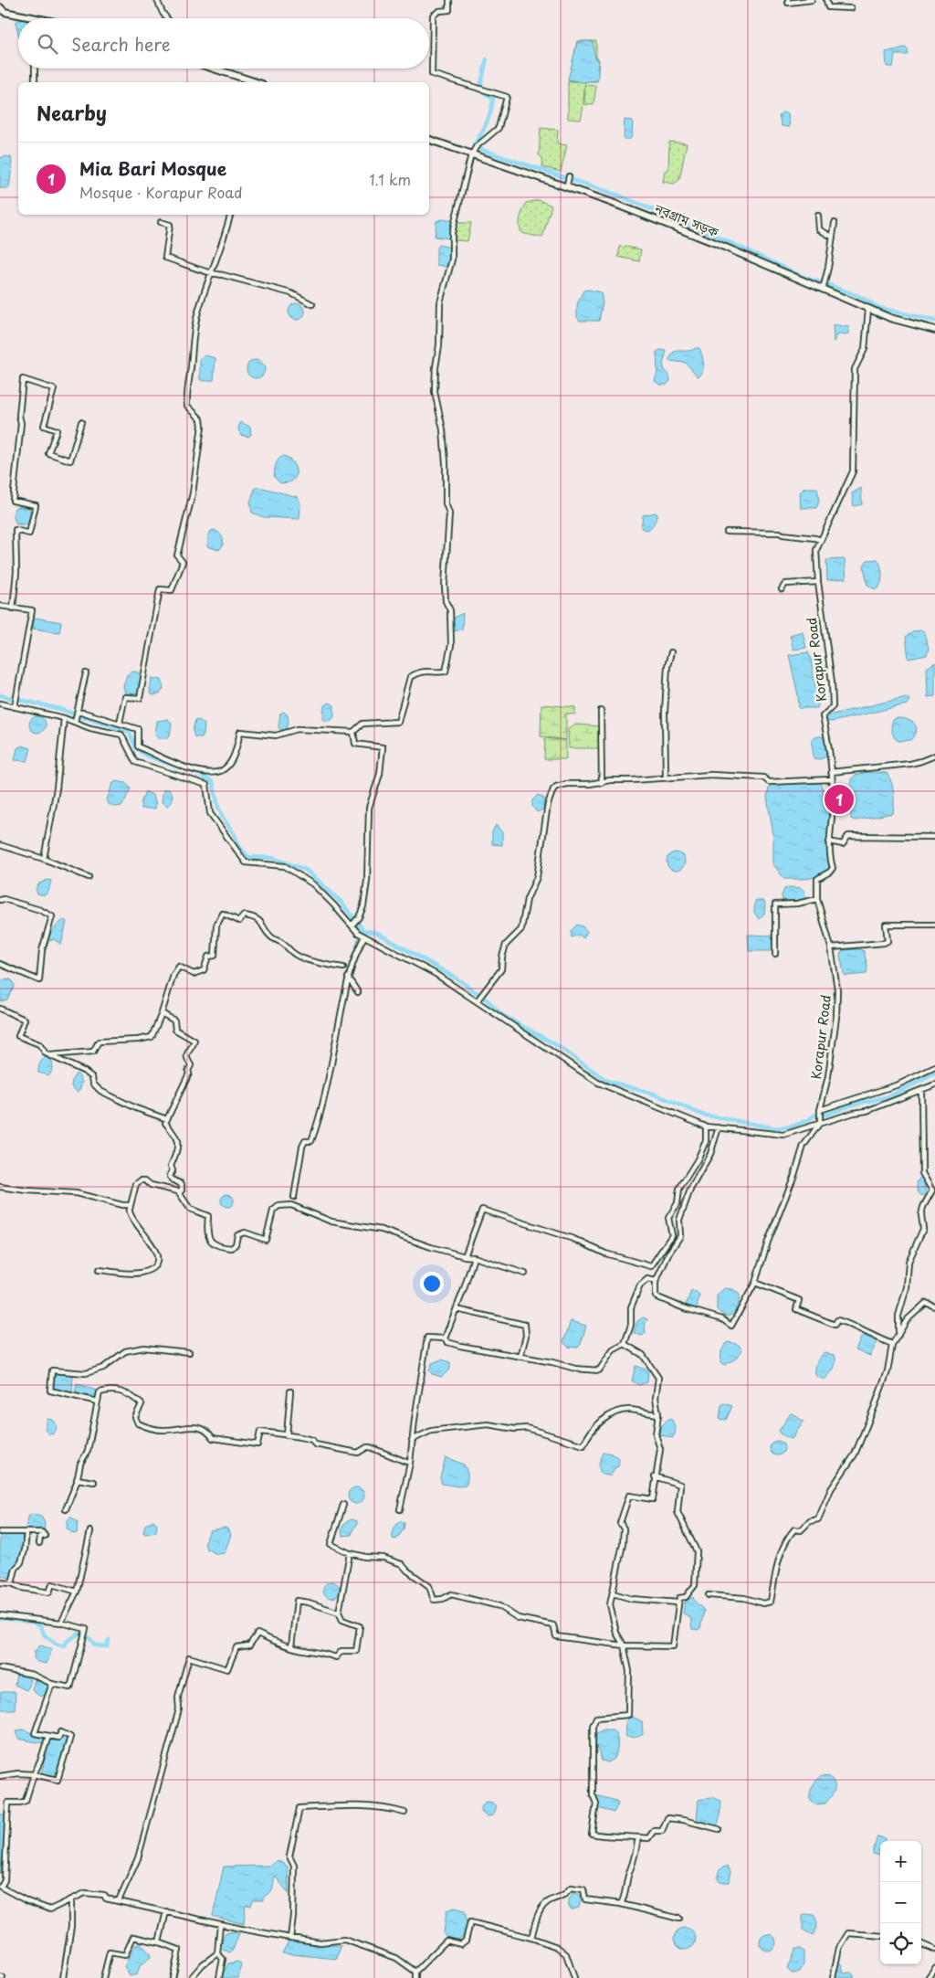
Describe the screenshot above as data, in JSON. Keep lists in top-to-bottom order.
{
  "streets": {
    "main road": ["নবগ্রাম সড়ক"],
    "street": ["Korapur Road"]
  },
  "crossings": [
    ["নবগ্রাম সড়ক", "Korapur Road"]
  ],
  "page": {
    "search": "Search here",
    "heading": "Nearby",
    "list": [
      {
        "mark": "1",
        "name": "Mia Bari Mosque",
        "note": "Mosque · Korapur Road",
        "value": "1.1 km"
      }
    ],
    "pins": "1",
    "map_buttons": ["+", "−"]
  }
}
